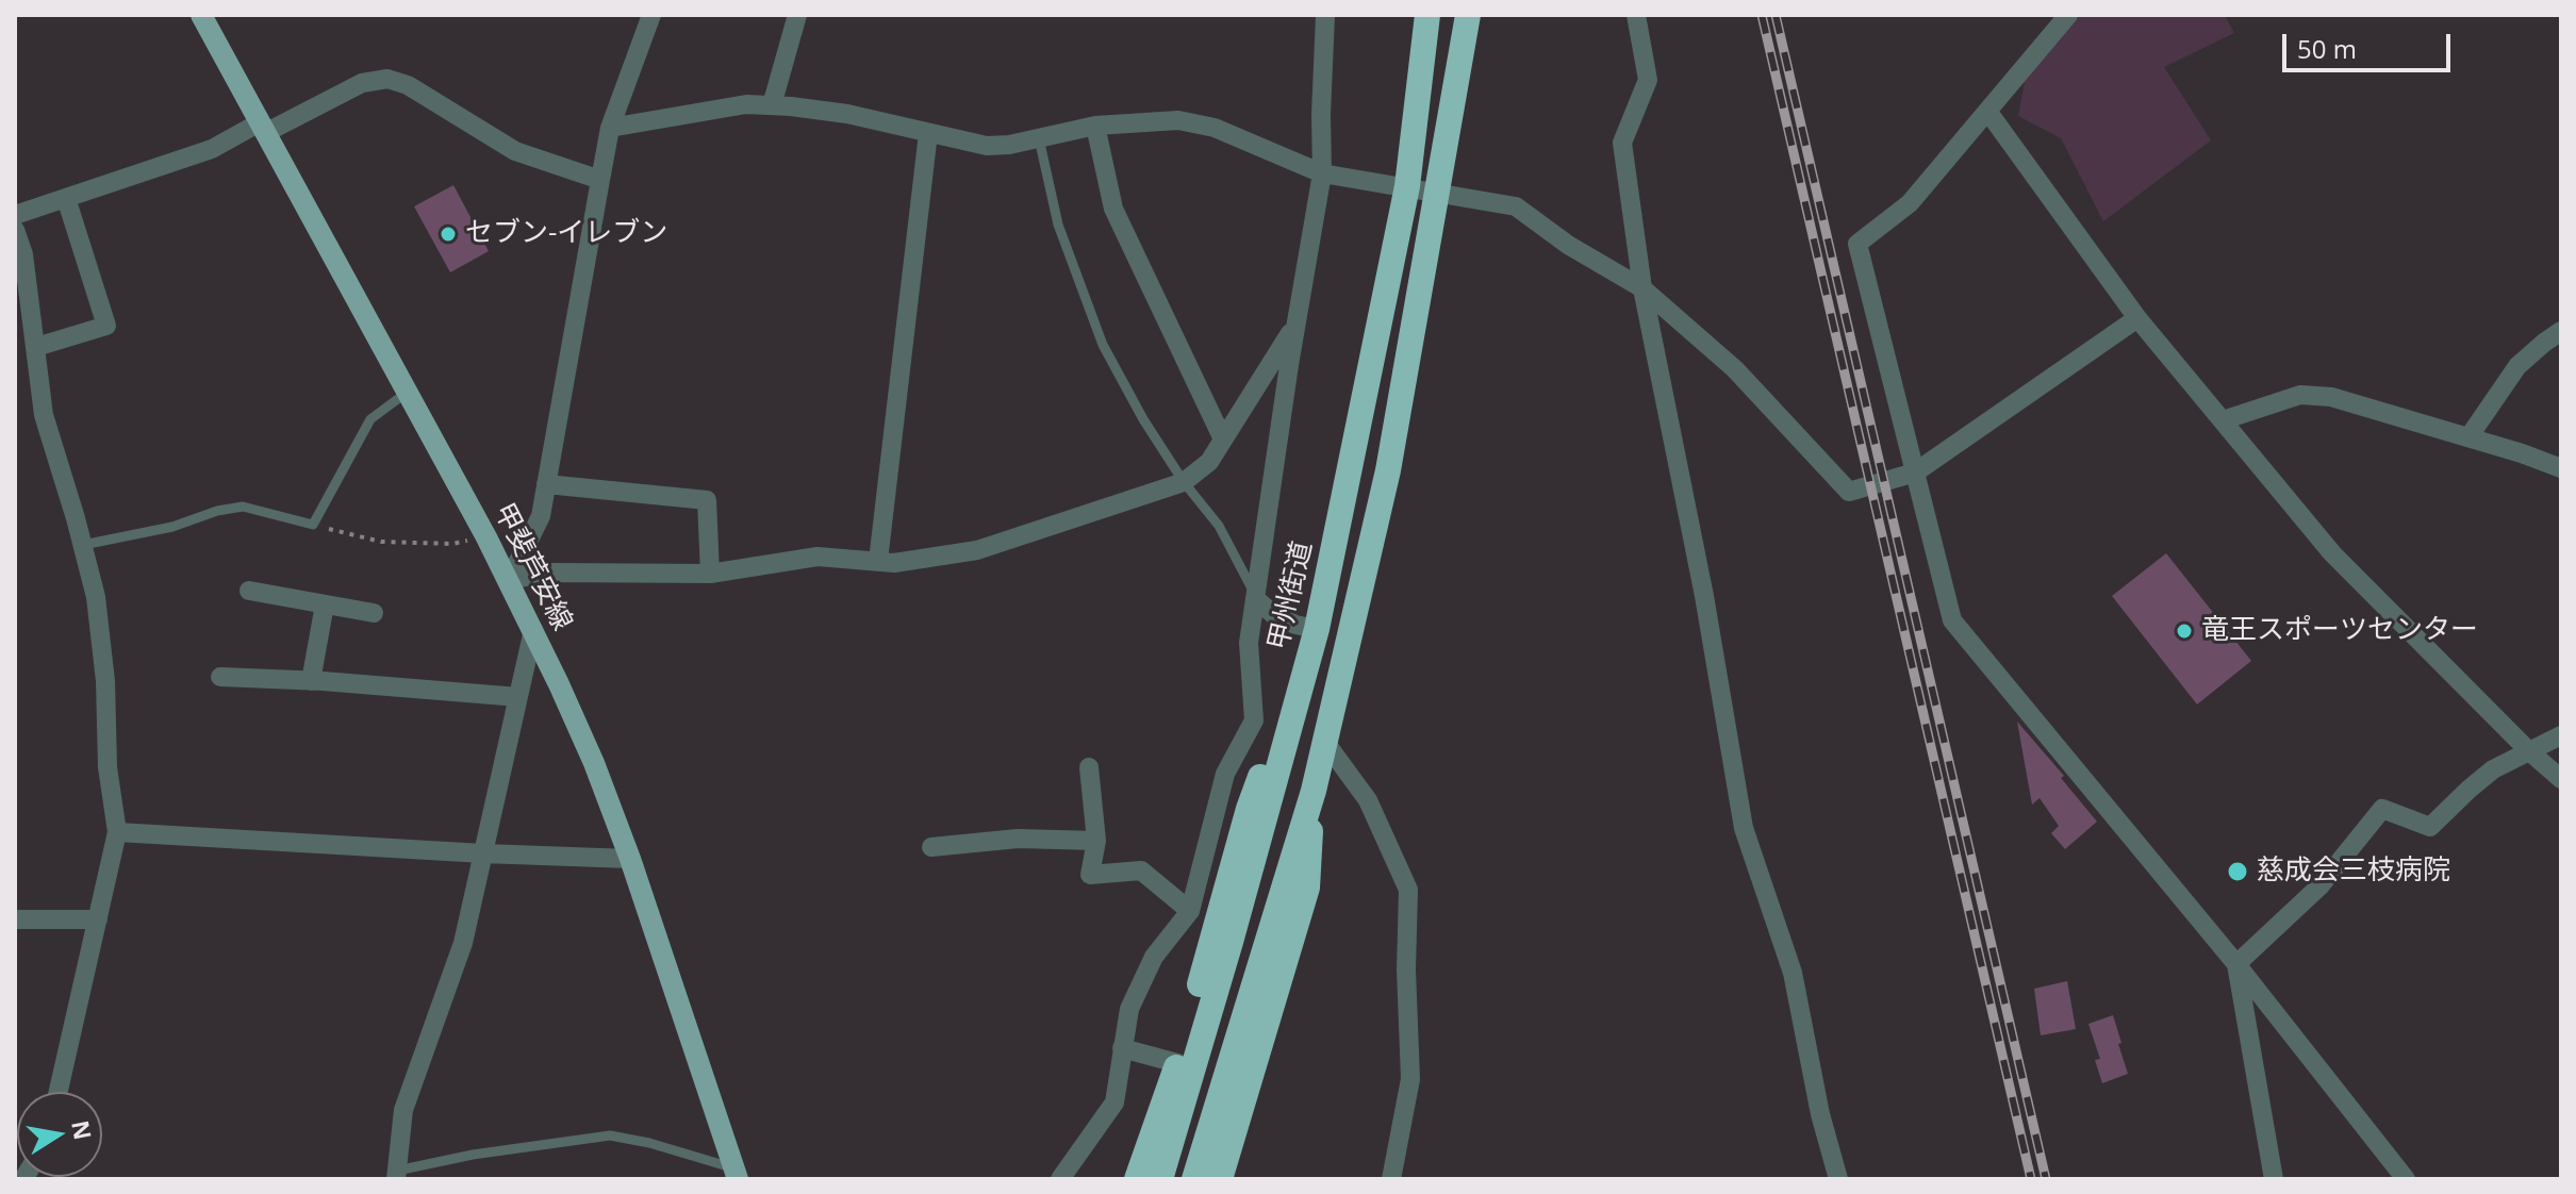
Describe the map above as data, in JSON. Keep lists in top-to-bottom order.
{
  "streets": {
    "highway": ["甲州街道"],
    "main road": ["甲斐芦安線"]
  },
  "places": ["セブン-イレブン", "竜王スポーツセンター", "慈成会三枝病院"],
  "scale_bar": "50 m",
  "north": "right"
}
